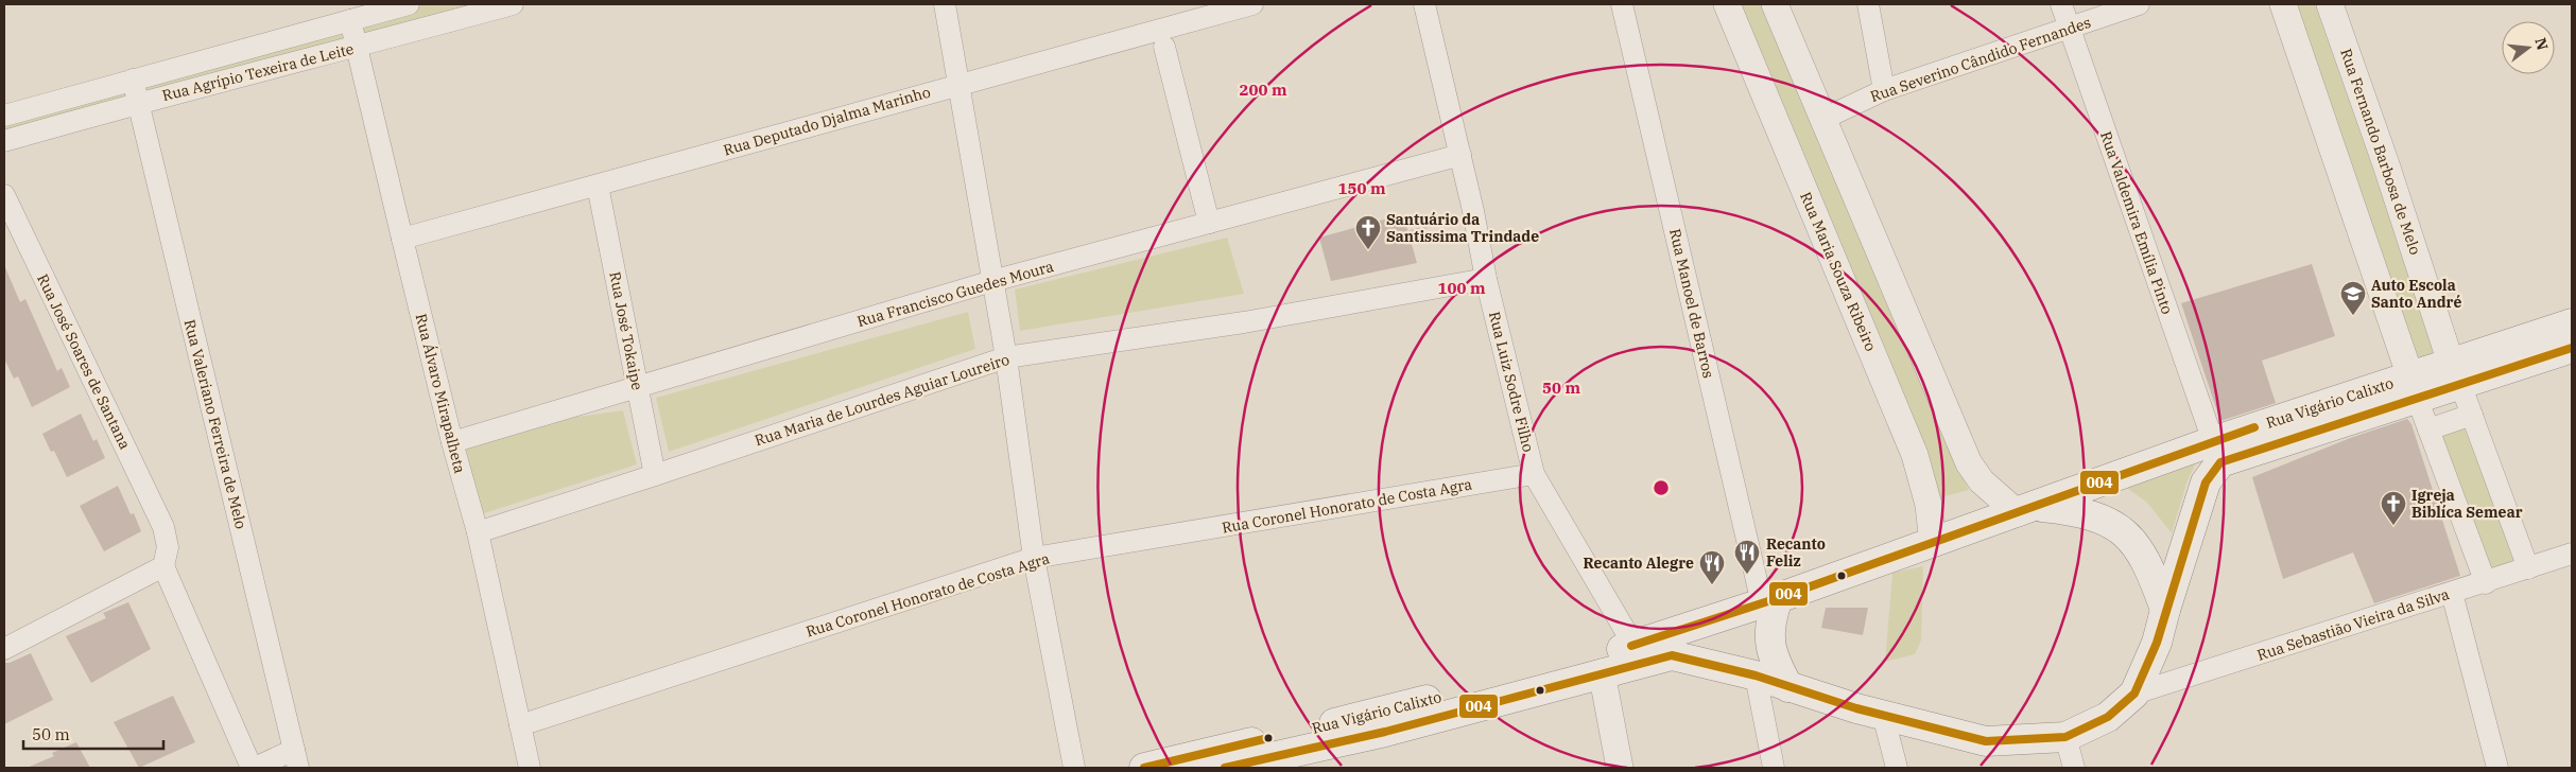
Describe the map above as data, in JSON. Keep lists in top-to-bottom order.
{
  "streets": {
    "main road": ["Rua Vigário Calixto"],
    "street": [
      "Rua Severino Cândido Fernandes",
      "Rua Agrípio Texeira de Leite",
      "Rua Deputado Djalma Marinho",
      "Rua Fernando Barbosa de Melo",
      "Rua Valdemira Emília Pinto",
      "Rua Maria Souza Ribeiro",
      "Rua Francisco Guedes Moura",
      "Rua Manoel de Barros",
      "Rua José Tokaipe",
      "Rua José Soares de Santana",
      "Rua Luiz Sodre Filho",
      "Rua Álvaro Mirapalheta",
      "Rua Maria de Lourdes Aguiar Loureiro",
      "Rua Valeriano Ferreira de Melo",
      "Rua Coronel Honorato de Costa Agra",
      "Rua Sebastião Vieira da Silva"
    ]
  },
  "crossings": [
    ["Rua Severino Cândido Fernandes", "Rua Valdemira Emília Pinto"],
    ["Rua Agrípio Texeira de Leite", "Rua Álvaro Mirapalheta"],
    ["Rua Agrípio Texeira de Leite", "Rua Valeriano Ferreira de Melo"],
    ["Rua Deputado Djalma Marinho", "Rua José Tokaipe"],
    ["Rua Deputado Djalma Marinho", "Rua Álvaro Mirapalheta"],
    ["Rua Fernando Barbosa de Melo", "Rua Vigário Calixto"],
    ["Rua Fernando Barbosa de Melo", "Rua Sebastião Vieira da Silva"],
    ["Rua Valdemira Emília Pinto", "Rua Vigário Calixto"],
    ["Rua Maria Souza Ribeiro", "Rua Vigário Calixto"],
    ["Rua Francisco Guedes Moura", "Rua José Tokaipe"],
    ["Rua Francisco Guedes Moura", "Rua Luiz Sodre Filho"],
    ["Rua Francisco Guedes Moura", "Rua Álvaro Mirapalheta"],
    ["Rua Manoel de Barros", "Rua Vigário Calixto"],
    ["Rua José Tokaipe", "Rua Maria de Lourdes Aguiar Loureiro"],
    ["Rua Luiz Sodre Filho", "Rua Maria de Lourdes Aguiar Loureiro"],
    ["Rua Luiz Sodre Filho", "Rua Vigário Calixto"],
    ["Rua Luiz Sodre Filho", "Rua Coronel Honorato de Costa Agra"],
    ["Rua Álvaro Mirapalheta", "Rua Maria de Lourdes Aguiar Loureiro"],
    ["Rua Álvaro Mirapalheta", "Rua Coronel Honorato de Costa Agra"],
    ["Rua Vigário Calixto", "Rua Sebastião Vieira da Silva"]
  ],
  "places": {
    "church": ["Santuário da Santissima Trindade", "Igreja Biblíca Semear"],
    "school or university": ["Auto Escola Santo André"],
    "restaurant": ["Recanto Feliz", "Recanto Alegre"]
  },
  "lines": ["transit line 004"],
  "scale_bar": "50 m",
  "north": "right",
  "rings": [
    "200 m",
    "150 m",
    "100 m",
    "50 m"
  ]
}
